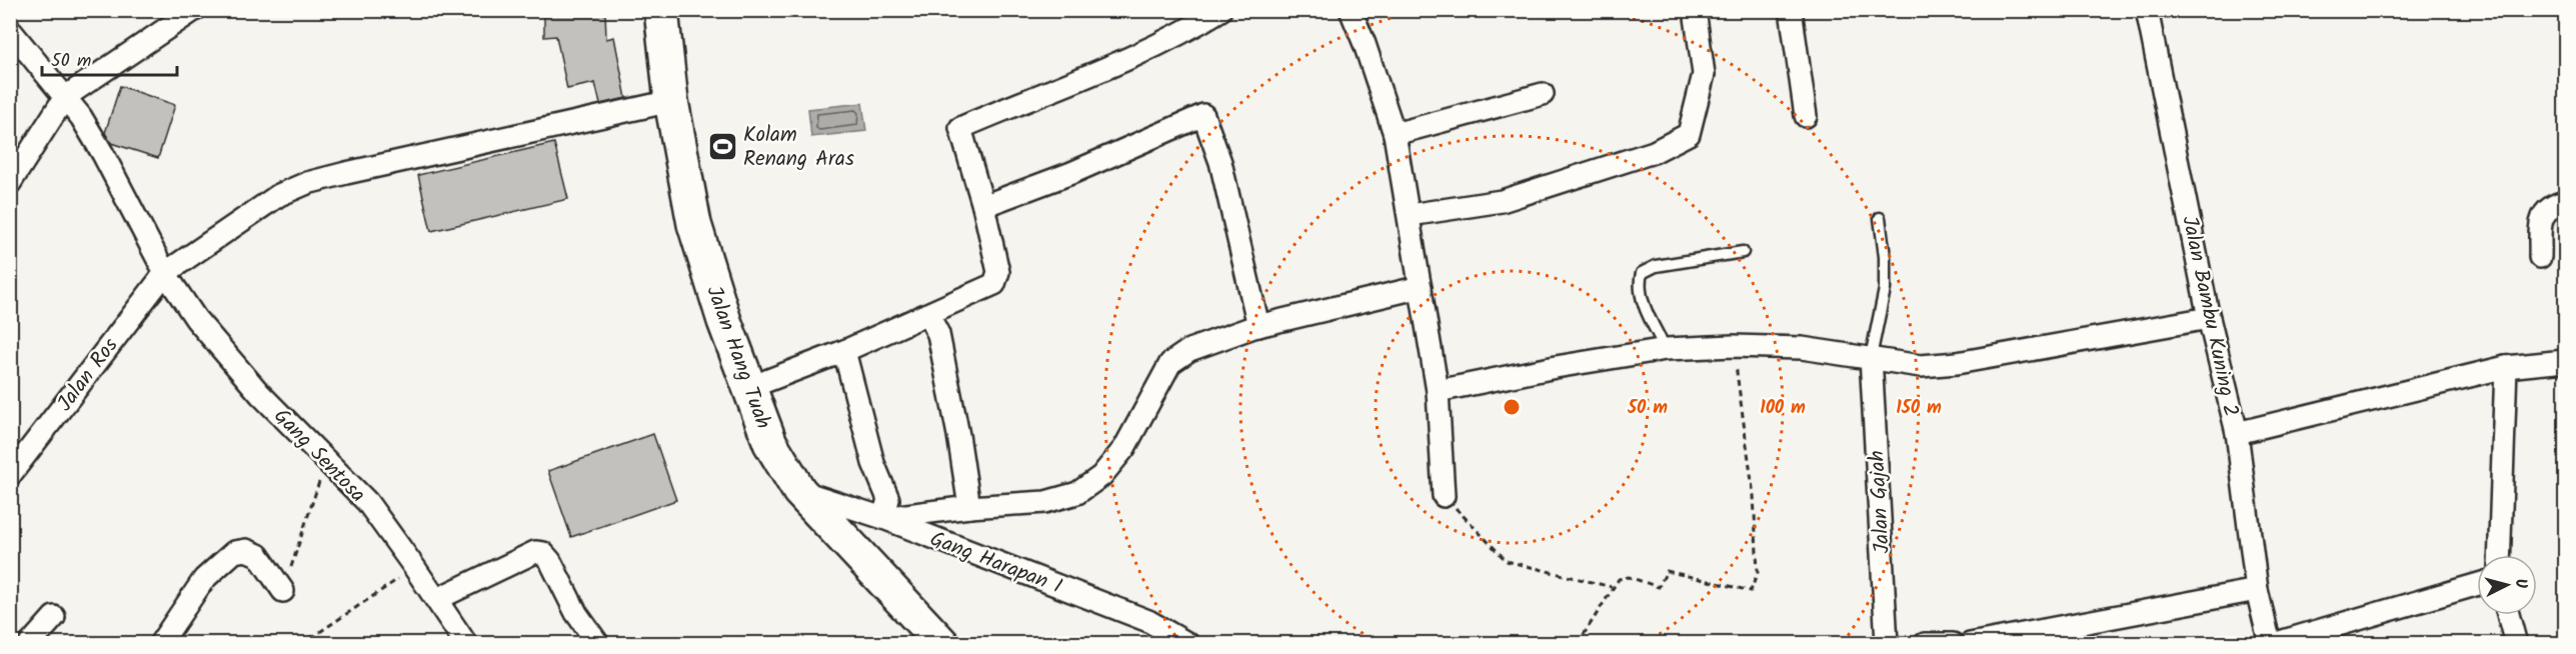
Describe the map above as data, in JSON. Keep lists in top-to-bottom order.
{
  "streets": {
    "main road": ["Jalan Hang Tuah"],
    "street": [
      "Jalan Bambu Kuning 2",
      "Jalan Ros",
      "Gang Sentosa",
      "Jalan Gajah",
      "Gang Harapan I"
    ]
  },
  "crossings": [
    ["Jalan Hang Tuah", "Jalan Ros"],
    ["Jalan Hang Tuah", "Gang Harapan I"],
    ["Jalan Ros", "Gang Sentosa"]
  ],
  "places": {
    "sports": ["Kolam Renang Aras"]
  },
  "scale_bar": "50 m",
  "north": "right",
  "rings": ["50 m", "100 m", "150 m"]
}
